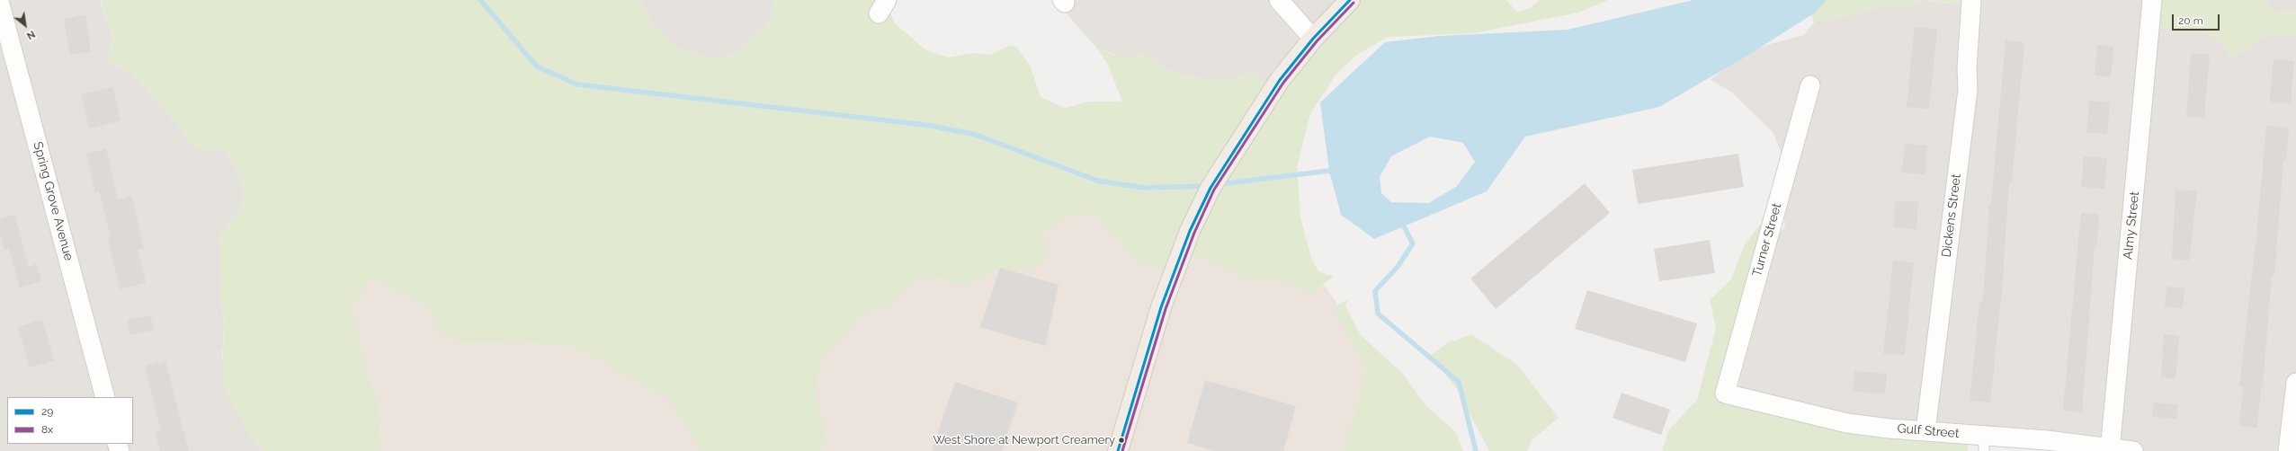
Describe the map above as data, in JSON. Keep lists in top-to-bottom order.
{
  "streets": {
    "street": [
      "Spring Grove Avenue",
      "Dickens Street",
      "Almy Street",
      "Turner Street",
      "Gulf Street"
    ]
  },
  "crossings": [
    ["Dickens Street", "Gulf Street"],
    ["Almy Street", "Gulf Street"],
    ["Turner Street", "Gulf Street"]
  ],
  "places": ["West Shore at Newport Creamery"],
  "lines": ["transit line 29", "transit line 8x"],
  "legend": ["29", "8x"],
  "scale_bar": "20 m",
  "north": "bottom right"
}
